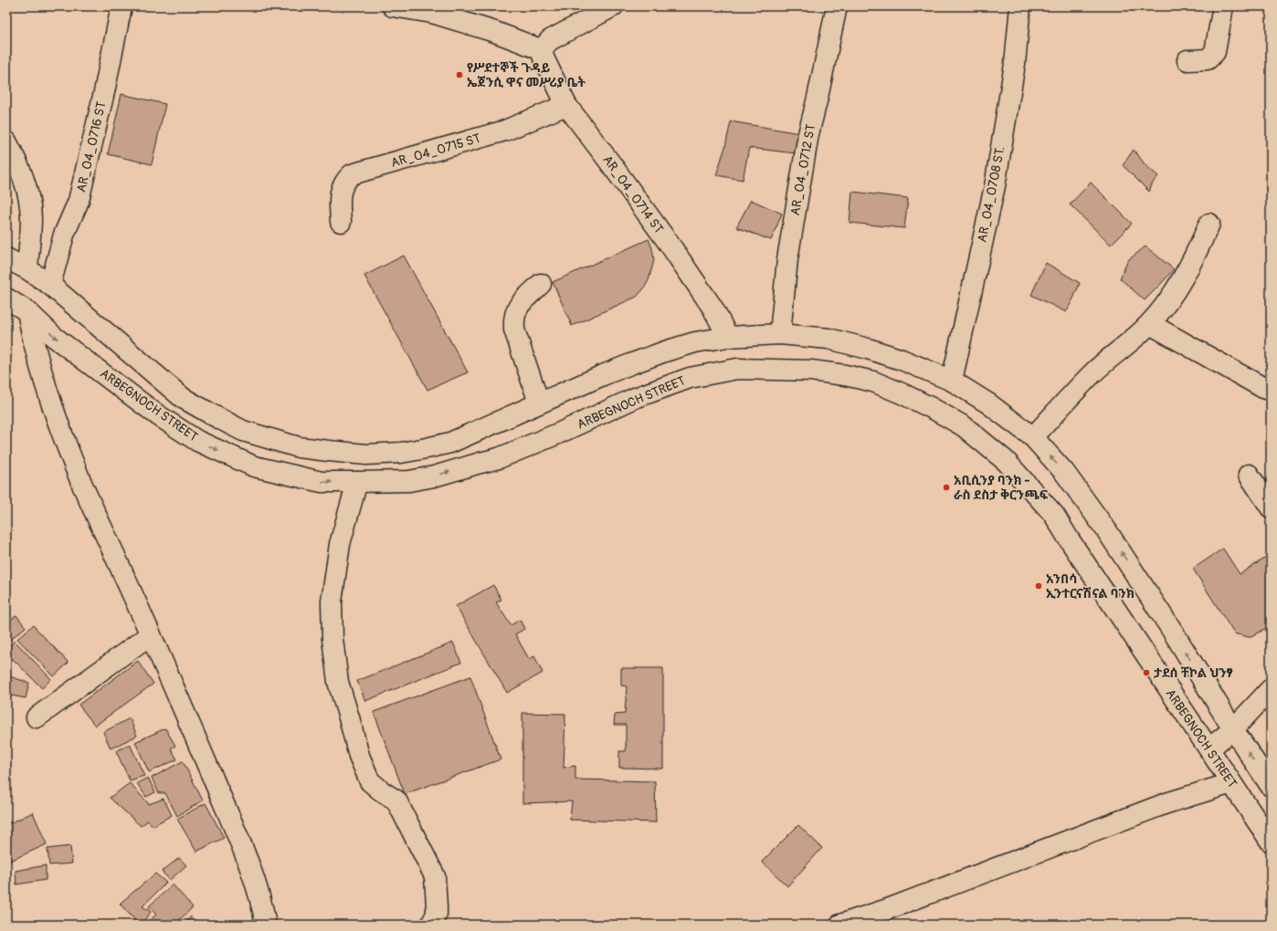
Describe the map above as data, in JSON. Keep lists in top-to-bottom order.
{
  "streets": {
    "street": [
      "AR_04_0716 ST",
      "AR_04_0715 ST",
      "AR_04_0712 ST",
      "AR_04_0714 ST",
      "AR_04_0708 ST.",
      "ARBEGNOCH STREET"
    ]
  },
  "crossings": [
    ["AR_04_0716 ST", "ARBEGNOCH STREET"],
    ["AR_04_0715 ST", "AR_04_0714 ST"],
    ["AR_04_0712 ST", "ARBEGNOCH STREET"],
    ["AR_04_0714 ST", "ARBEGNOCH STREET"],
    ["AR_04_0708 ST.", "ARBEGNOCH STREET"]
  ],
  "places": [
    "የሥደተኞች ጉዳይ ኤጀንሲ ዋና መሥሪያ ቤት",
    "አቢሲንያ ባንክ - ራስ ደስታ ቅርንጫፍ",
    "አንበሳ ኢንተርናሽናል ባንክ",
    "ታደሰ ቸኮል ህንፃ"
  ]
}
